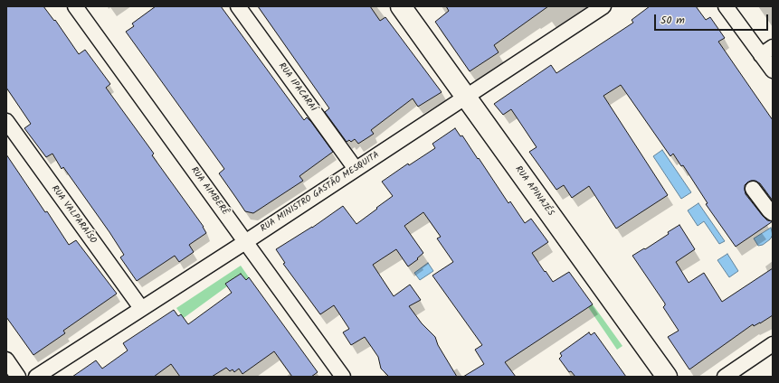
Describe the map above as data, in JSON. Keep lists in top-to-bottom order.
{
  "streets": {
    "street": [
      "RUA IPACARAÍ",
      "RUA AIMBERÊ",
      "RUA APINAJÉS",
      "RUA MINISTRO GASTÃO MESQUITA",
      "RUA VALPARAÍSO"
    ]
  },
  "crossings": [
    ["RUA IPACARAÍ", "RUA MINISTRO GASTÃO MESQUITA"],
    ["RUA AIMBERÊ", "RUA MINISTRO GASTÃO MESQUITA"],
    ["RUA APINAJÉS", "RUA MINISTRO GASTÃO MESQUITA"],
    ["RUA MINISTRO GASTÃO MESQUITA", "RUA VALPARAÍSO"]
  ],
  "scale_bar": "50 m"
}
